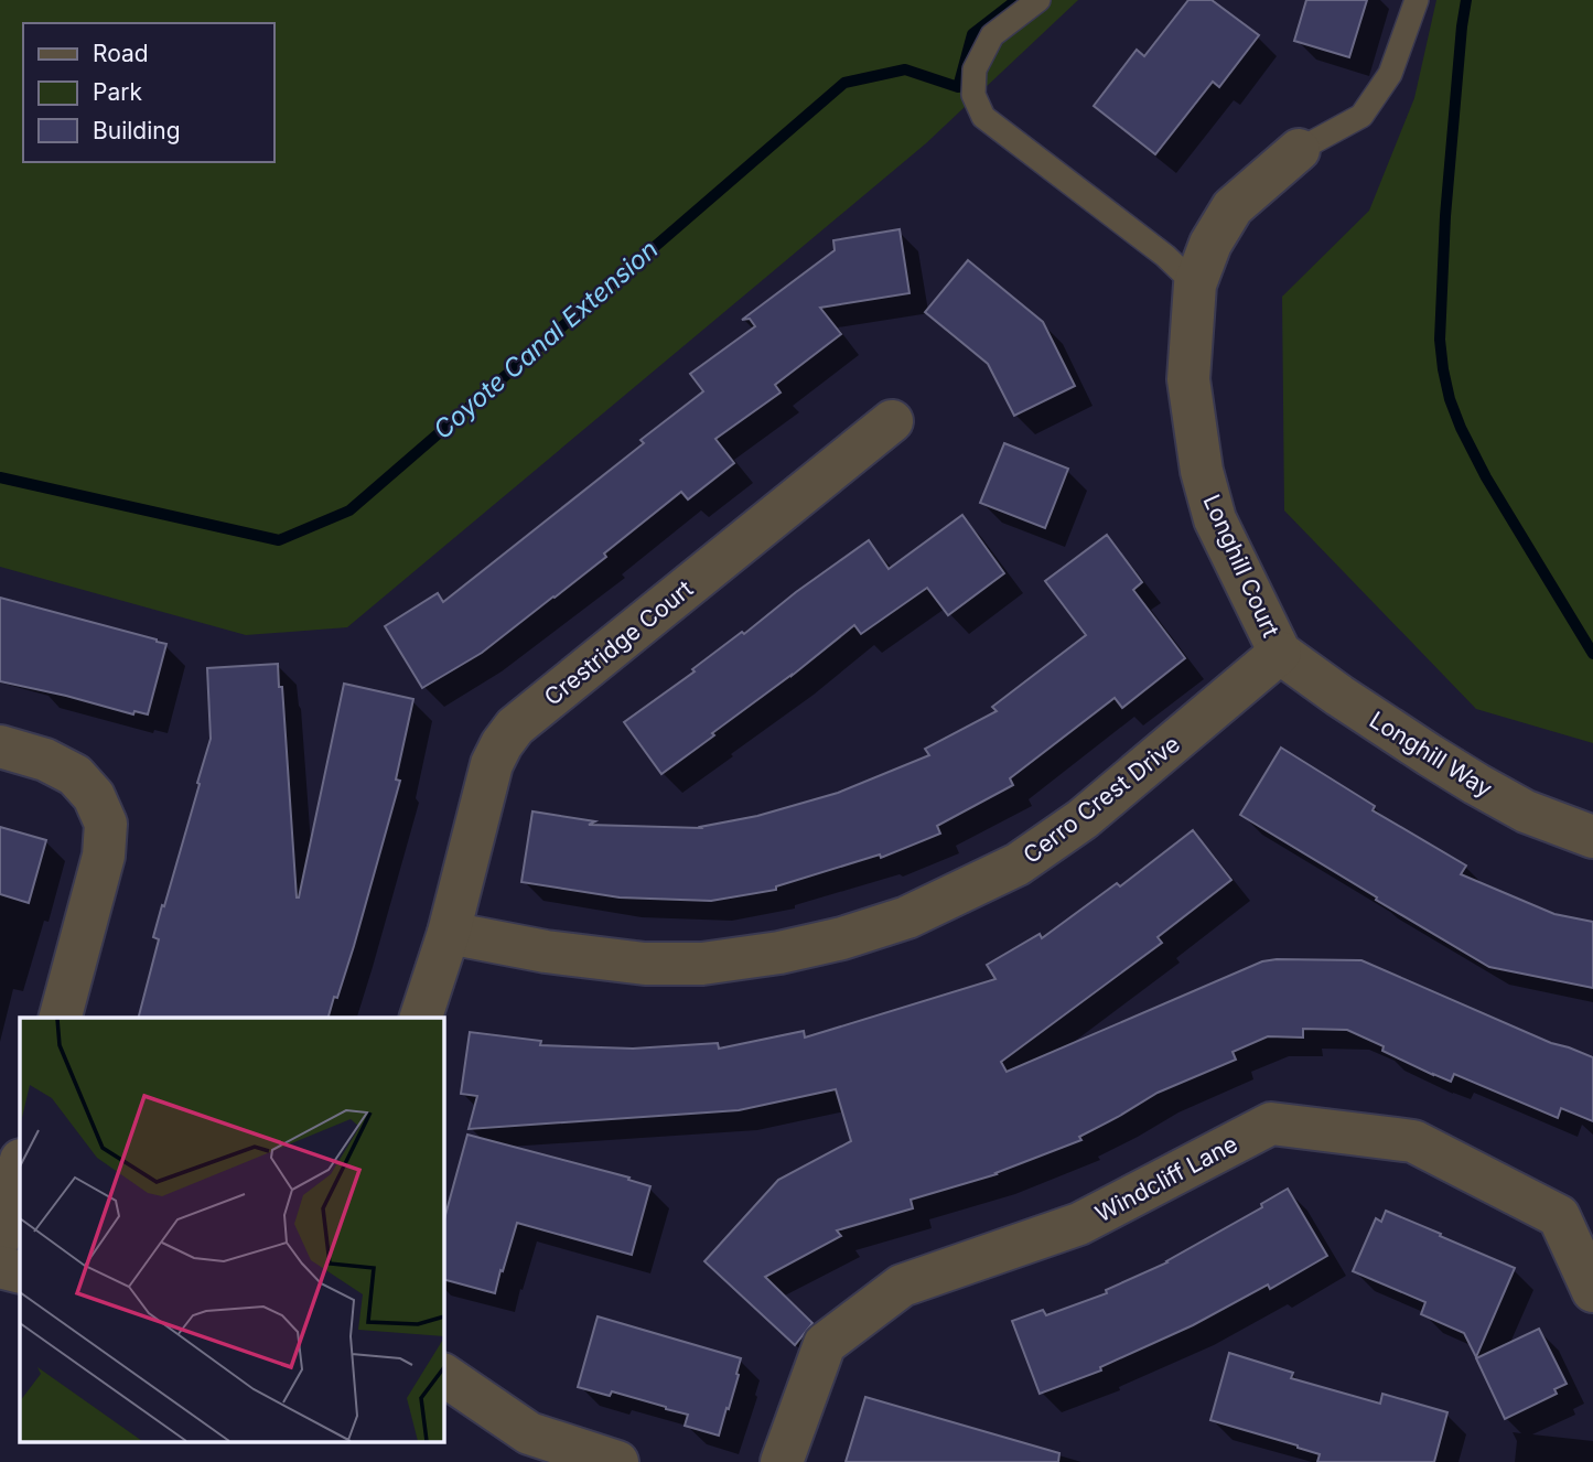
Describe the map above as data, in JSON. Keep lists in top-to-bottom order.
{
  "streets": {
    "street": [
      "Longhill Court",
      "Crestridge Court",
      "Longhill Way",
      "Cerro Crest Drive",
      "Windcliff Lane"
    ]
  },
  "crossings": [
    ["Longhill Court", "Longhill Way"],
    ["Longhill Court", "Cerro Crest Drive"],
    ["Crestridge Court", "Cerro Crest Drive"],
    ["Longhill Way", "Cerro Crest Drive"]
  ],
  "water": ["Coyote Canal Extension"],
  "legend": ["Road", "Park", "Building"]
}
